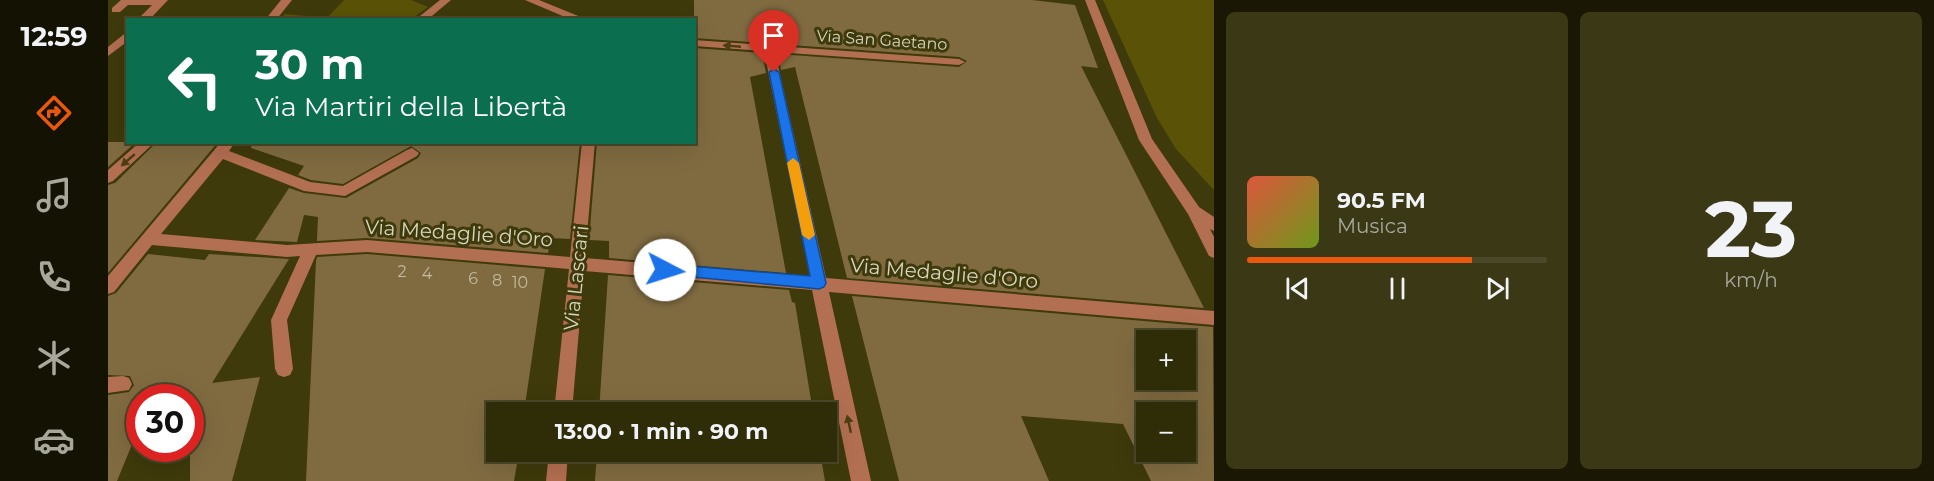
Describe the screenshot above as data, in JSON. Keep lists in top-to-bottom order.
{
  "streets": {
    "street": ["Via San Gaetano", "Via Medaglie d'Oro", "Via Lascari"]
  },
  "crossings": [
    ["Via Medaglie d'Oro", "Via Lascari"]
  ],
  "house_numbers": [
    "2",
    "4",
    "6",
    "8",
    "10"
  ],
  "page": {
    "tabs": "12:59",
    "tile": ["23", "km/h"],
    "turn": ["30 m", "Via Martiri della Libertà"],
    "song": ["90.5 FM", "Musica"],
    "map_buttons": ["+", "−"],
    "limit": "30",
    "trip": "13:00 · 1 min · 90 m"
  }
}
